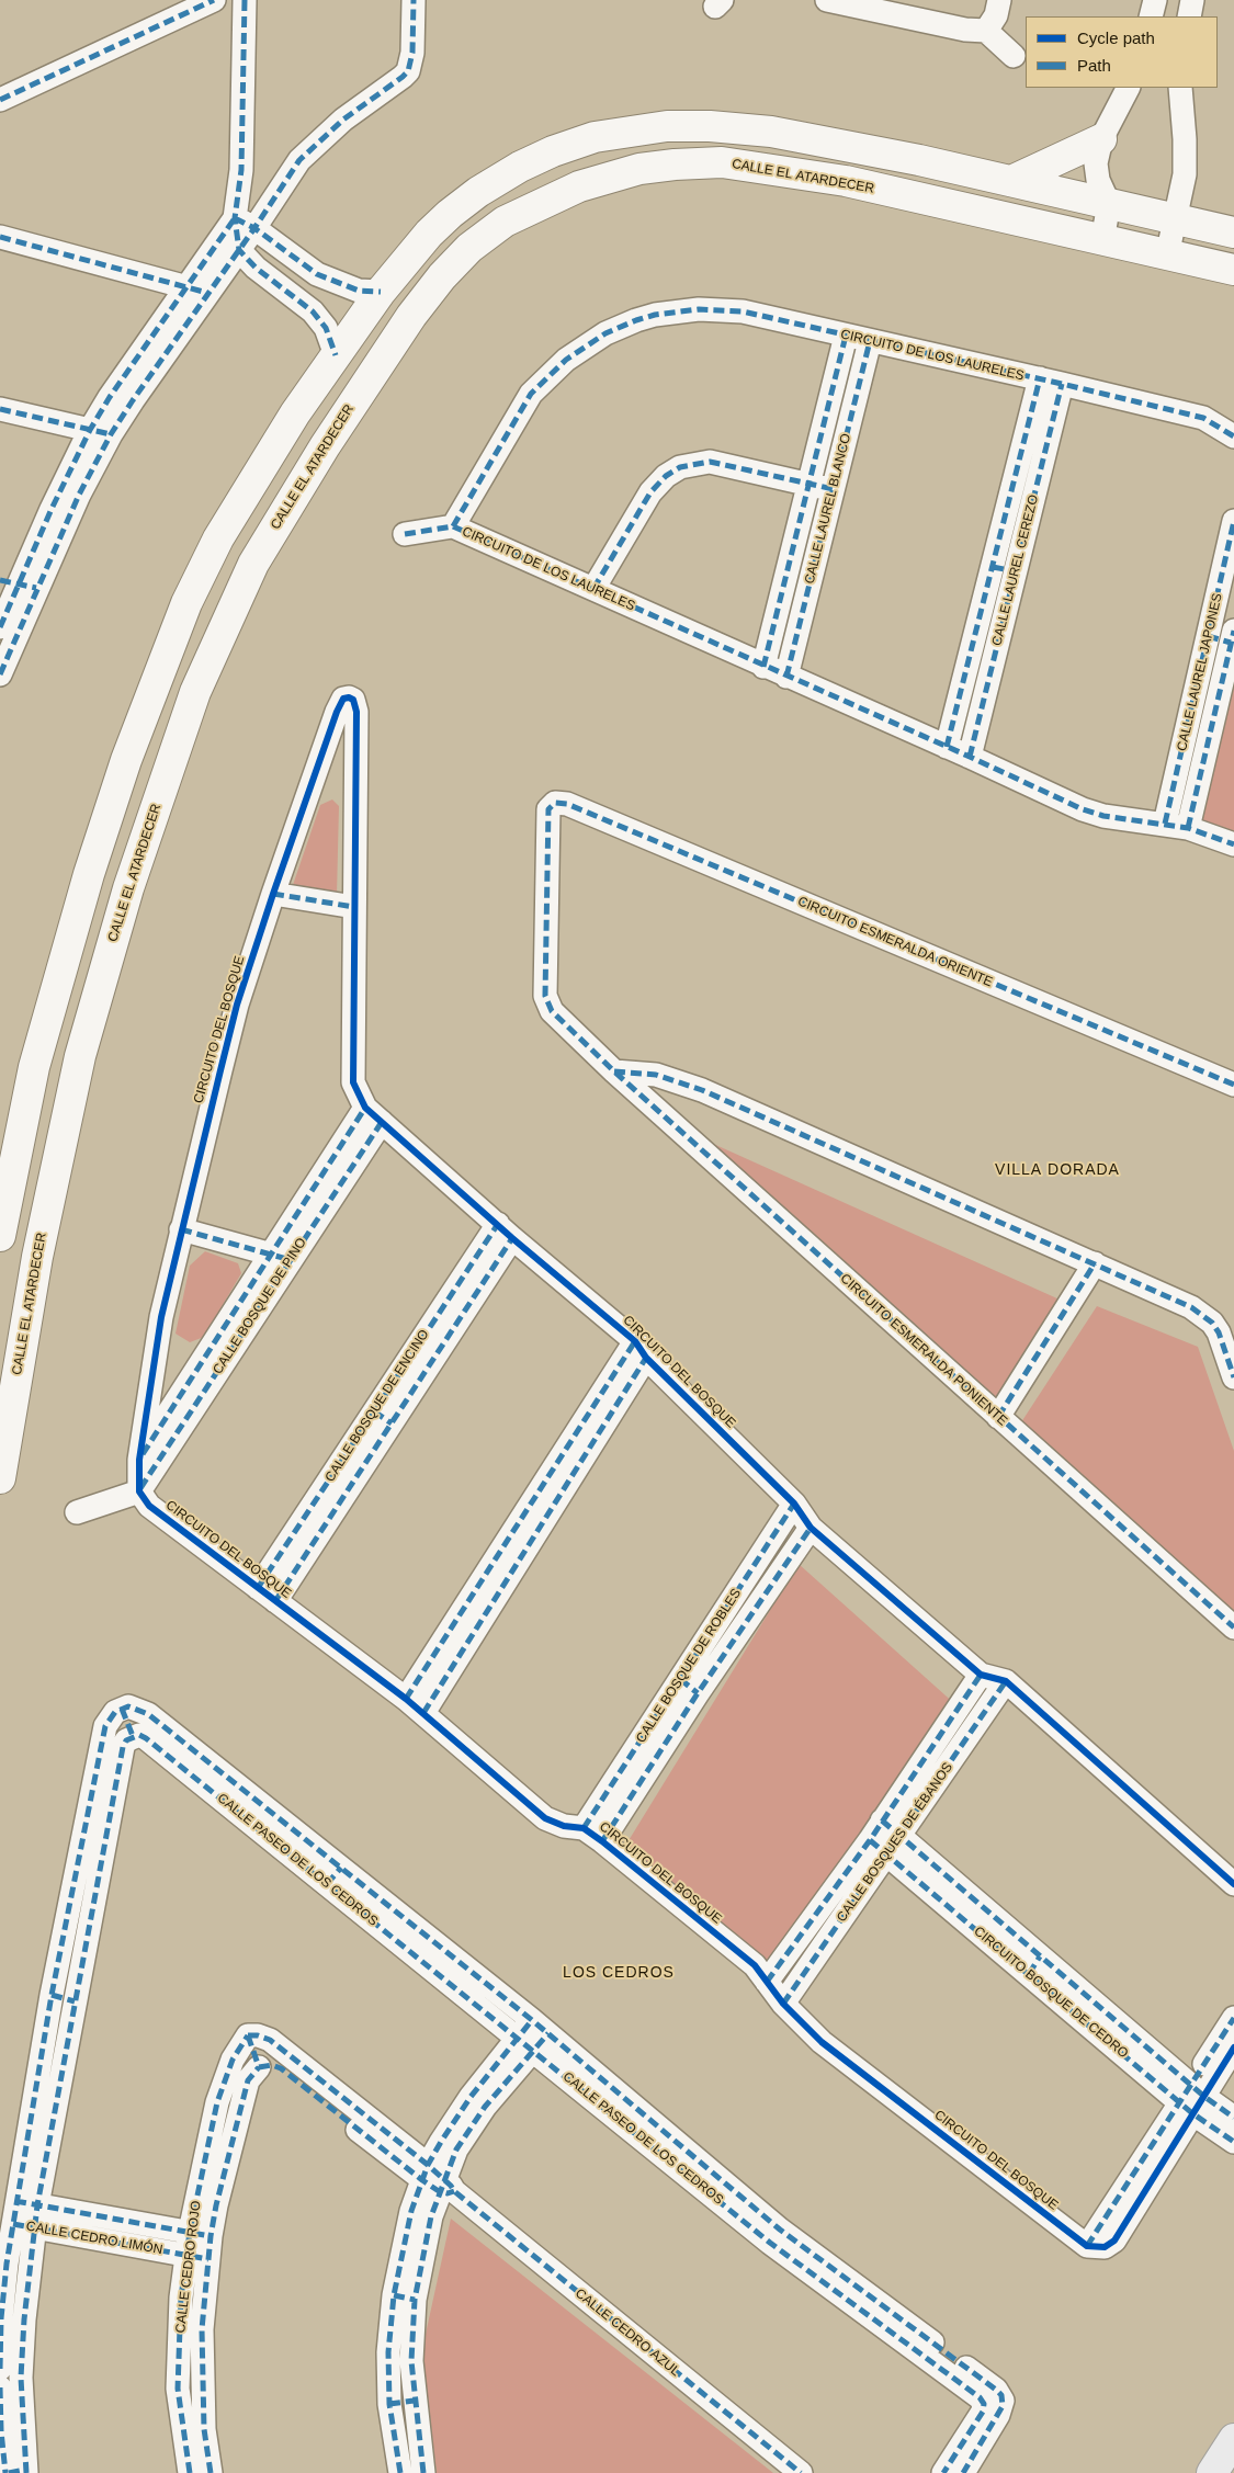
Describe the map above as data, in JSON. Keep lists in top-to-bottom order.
{
  "streets": {
    "street": [
      "CALLE EL ATARDECER",
      "CIRCUITO DE LOS LAURELES",
      "CALLE LAUREL BLANCO",
      "CALLE LAUREL CEREZO",
      "CALLE LAUREL JAPONES",
      "CIRCUITO ESMERALDA ORIENTE",
      "CIRCUITO DEL BOSQUE",
      "CALLE BOSQUE DE PINO",
      "CIRCUITO ESMERALDA PONIENTE",
      "CALLE BOSQUE DE ENCINO",
      "CALLE BOSQUE DE ROBLES",
      "CALLE BOSQUES DE ÉBANOS",
      "CALLE PASEO DE LOS CEDROS",
      "CIRCUITO BOSQUE DE CEDRO",
      "CALLE CEDRO LIMÓN",
      "CALLE CEDRO ROJO",
      "CALLE CEDRO AZUL"
    ]
  },
  "crossings": [
    ["CIRCUITO DE LOS LAURELES", "CALLE LAUREL BLANCO"],
    ["CIRCUITO DE LOS LAURELES", "CALLE LAUREL CEREZO"],
    ["CIRCUITO DE LOS LAURELES", "CALLE LAUREL JAPONES"],
    ["CIRCUITO ESMERALDA ORIENTE", "CIRCUITO ESMERALDA PONIENTE"],
    ["CIRCUITO DEL BOSQUE", "CALLE BOSQUE DE PINO"],
    ["CIRCUITO DEL BOSQUE", "CALLE BOSQUE DE ENCINO"],
    ["CIRCUITO DEL BOSQUE", "CALLE BOSQUE DE ROBLES"],
    ["CIRCUITO DEL BOSQUE", "CALLE BOSQUES DE ÉBANOS"],
    ["CIRCUITO DEL BOSQUE", "CIRCUITO BOSQUE DE CEDRO"],
    ["CALLE BOSQUES DE ÉBANOS", "CIRCUITO BOSQUE DE CEDRO"],
    ["CALLE CEDRO LIMÓN", "CALLE CEDRO ROJO"],
    ["CALLE CEDRO ROJO", "CALLE CEDRO AZUL"]
  ],
  "districts": ["VILLA DORADA", "LOS CEDROS"],
  "legend": ["Cycle path", "Path"]
}
